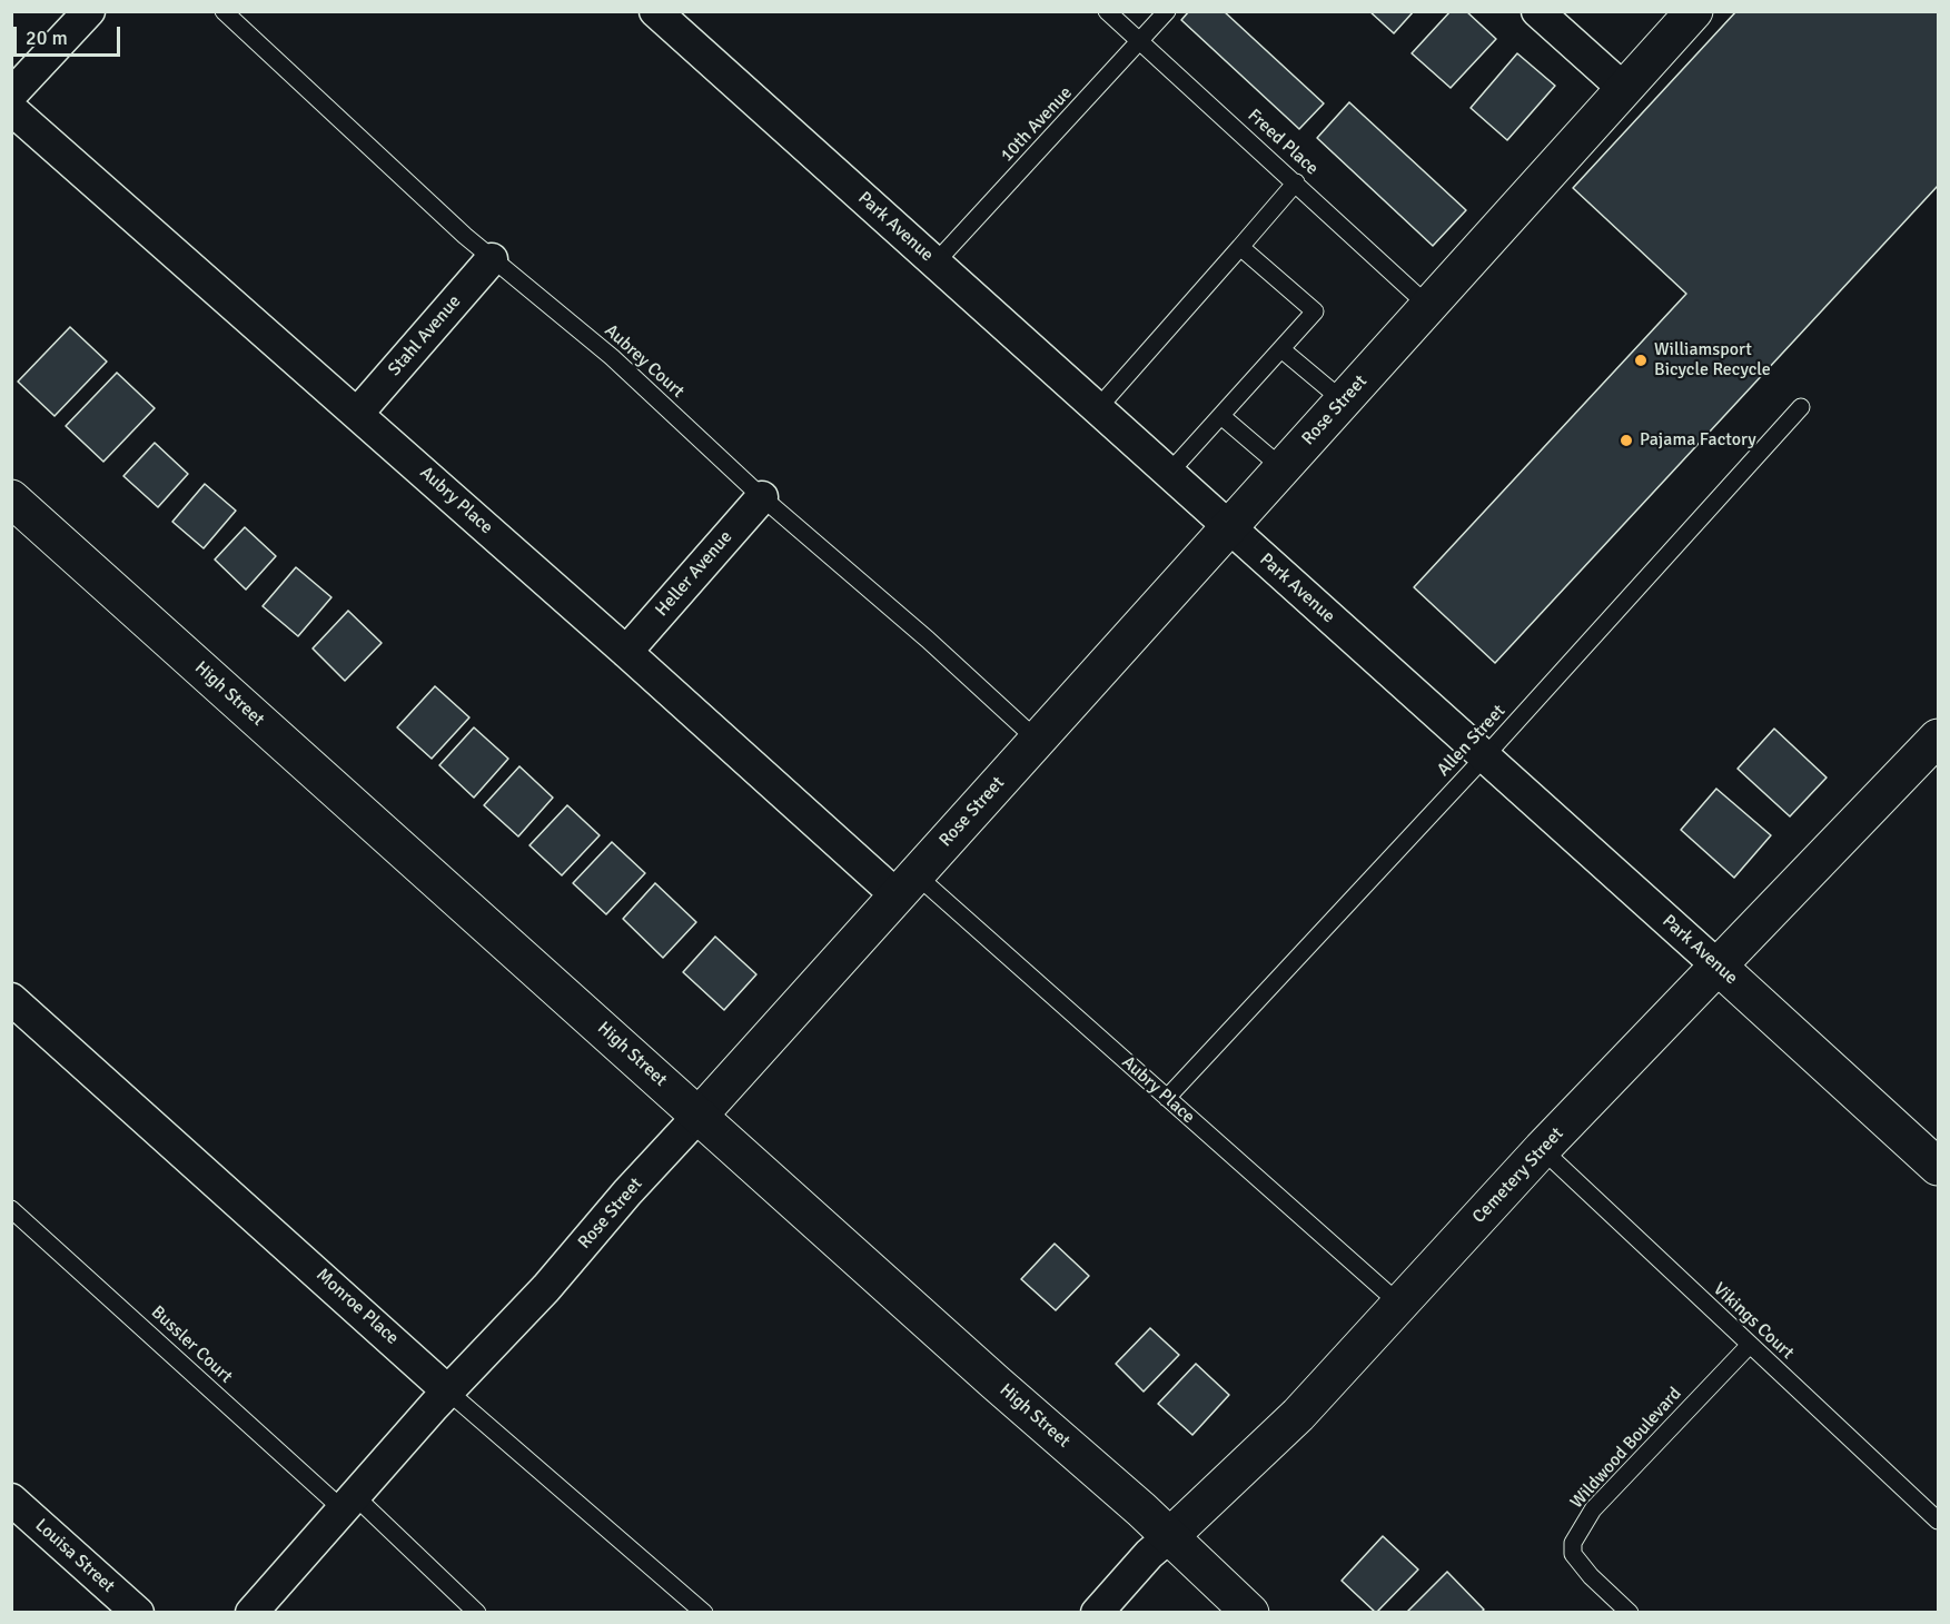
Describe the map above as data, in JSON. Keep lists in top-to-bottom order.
{
  "streets": {
    "street": [
      "Park Avenue",
      "Stahl Avenue",
      "Rose Street",
      "Aubry Place",
      "Heller Avenue",
      "High Street",
      "Cemetery Street",
      "Monroe Place",
      "Louisa Street"
    ],
    "lane": [
      "10th Avenue",
      "Freed Place",
      "Aubrey Court",
      "Allen Street",
      "Vikings Court",
      "Bussler Court",
      "Wildwood Boulevard"
    ]
  },
  "crossings": [
    ["10th Avenue", "Freed Place"],
    ["10th Avenue", "Park Avenue"],
    ["Freed Place", "Rose Street"],
    ["Park Avenue", "Rose Street"],
    ["Park Avenue", "Allen Street"],
    ["Park Avenue", "Cemetery Street"],
    ["Stahl Avenue", "Aubrey Court"],
    ["Stahl Avenue", "Aubry Place"],
    ["Aubrey Court", "Rose Street"],
    ["Aubrey Court", "Heller Avenue"],
    ["Rose Street", "Aubry Place"],
    ["Rose Street", "High Street"],
    ["Rose Street", "Monroe Place"],
    ["Rose Street", "Bussler Court"],
    ["Aubry Place", "Heller Avenue"],
    ["Aubry Place", "Allen Street"],
    ["Aubry Place", "Cemetery Street"],
    ["High Street", "Cemetery Street"],
    ["Cemetery Street", "Vikings Court"],
    ["Vikings Court", "Wildwood Boulevard"]
  ],
  "places": ["Williamsport Bicycle Recycle", "Pajama Factory"],
  "scale_bar": "20 m"
}
